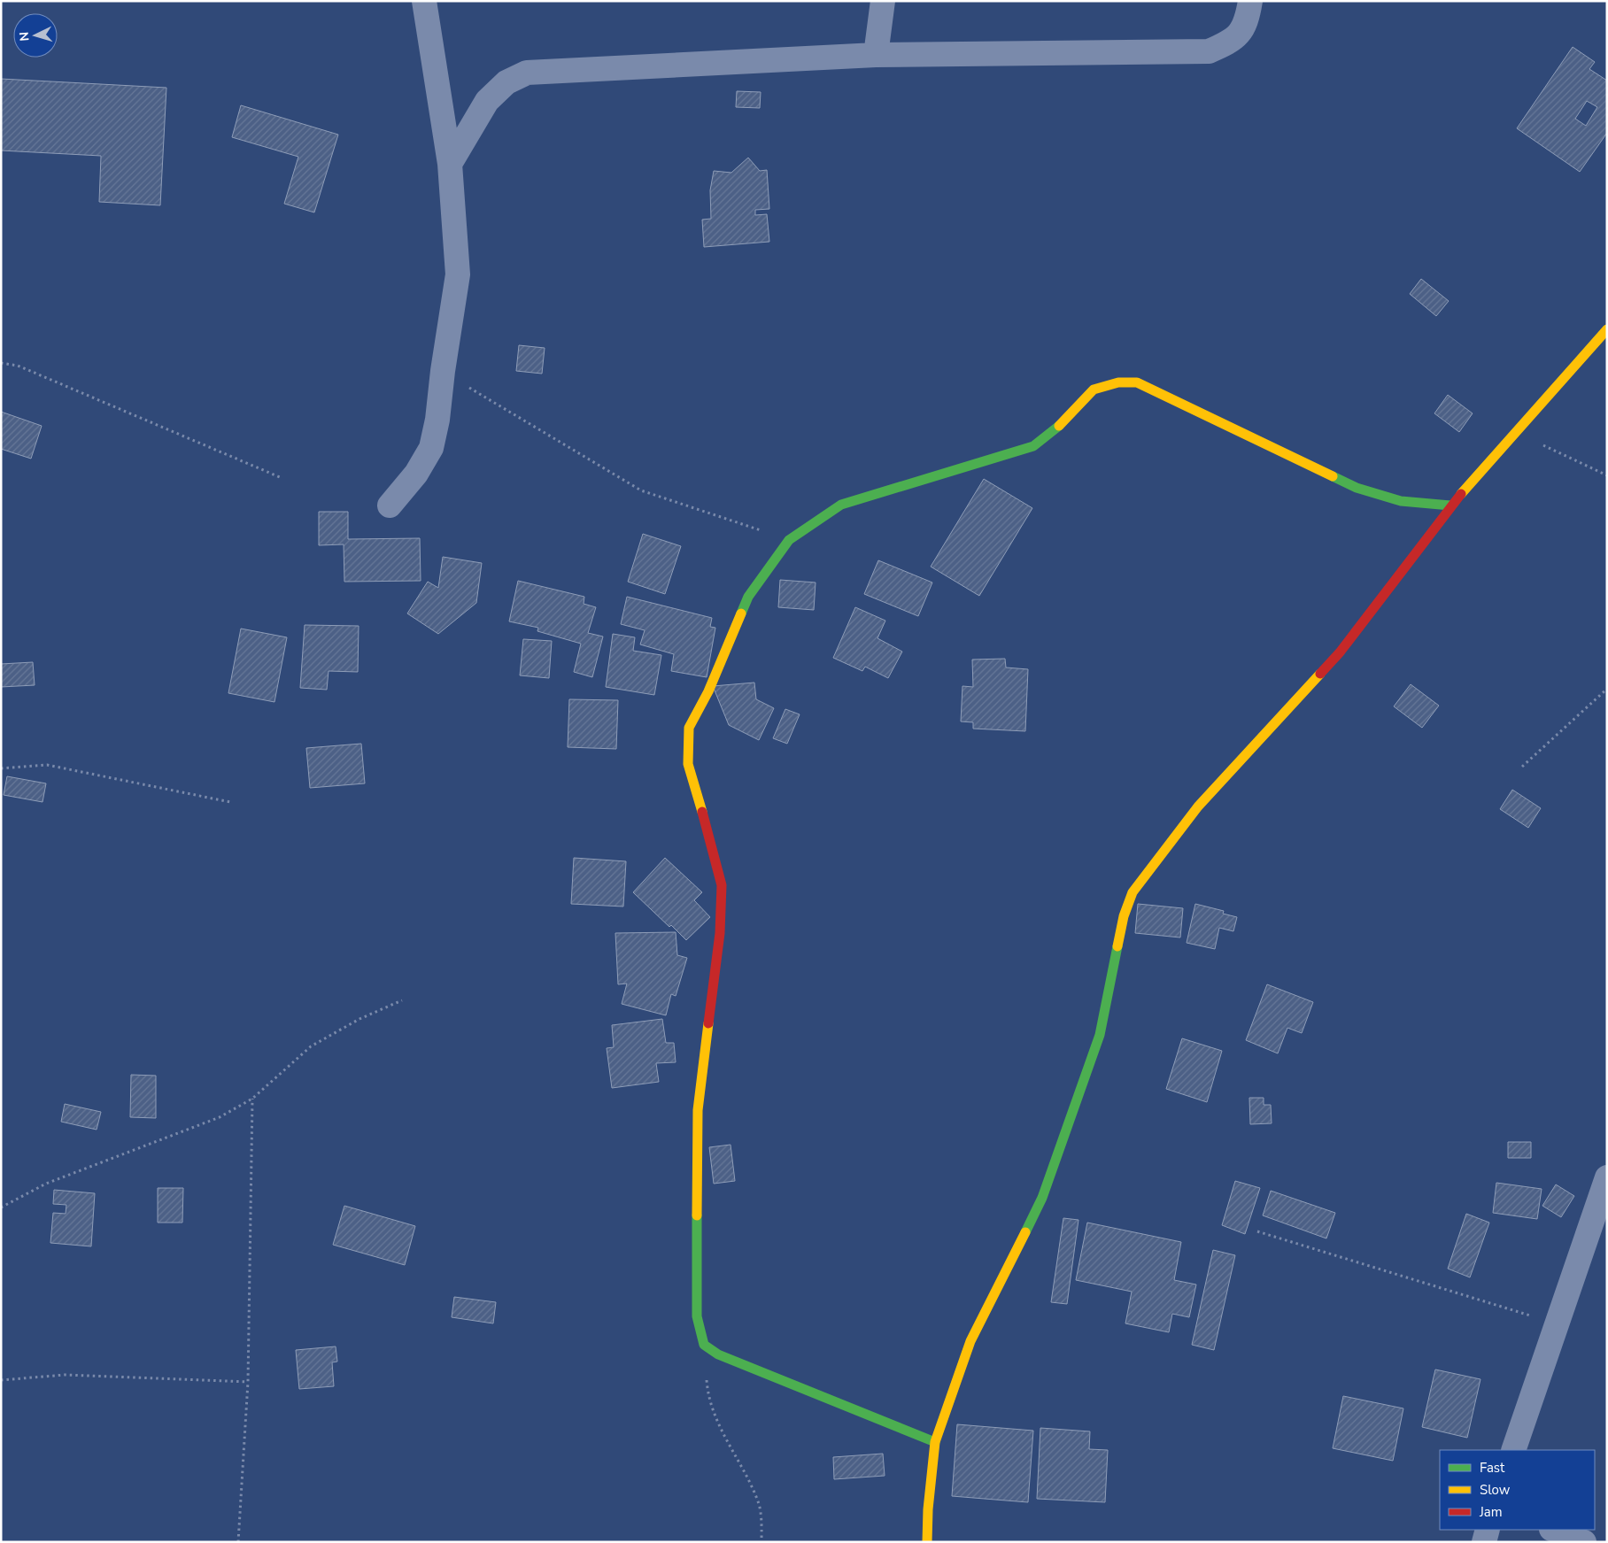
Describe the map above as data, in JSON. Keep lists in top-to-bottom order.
{
  "legend": ["Fast", "Slow", "Jam"],
  "north": "left"
}
